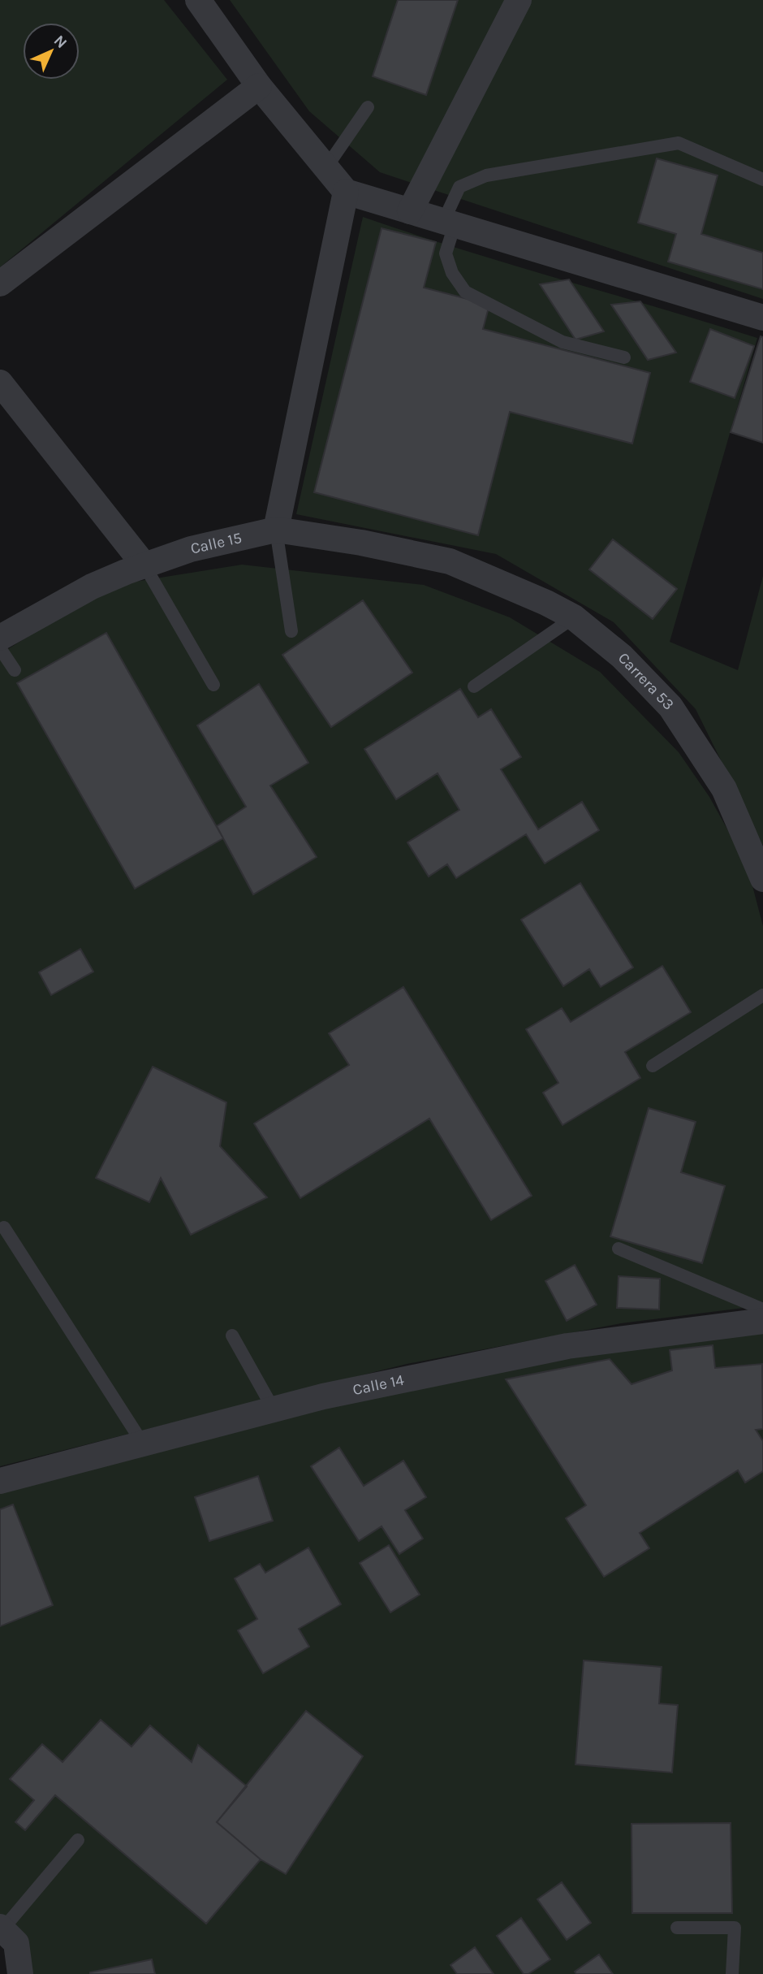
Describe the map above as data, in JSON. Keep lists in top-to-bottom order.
{
  "streets": {
    "street": ["Calle 15", "Carrera 53", "Calle 14"]
  },
  "crossings": [
    ["Calle 15", "Carrera 53"]
  ],
  "north": "top right"
}
